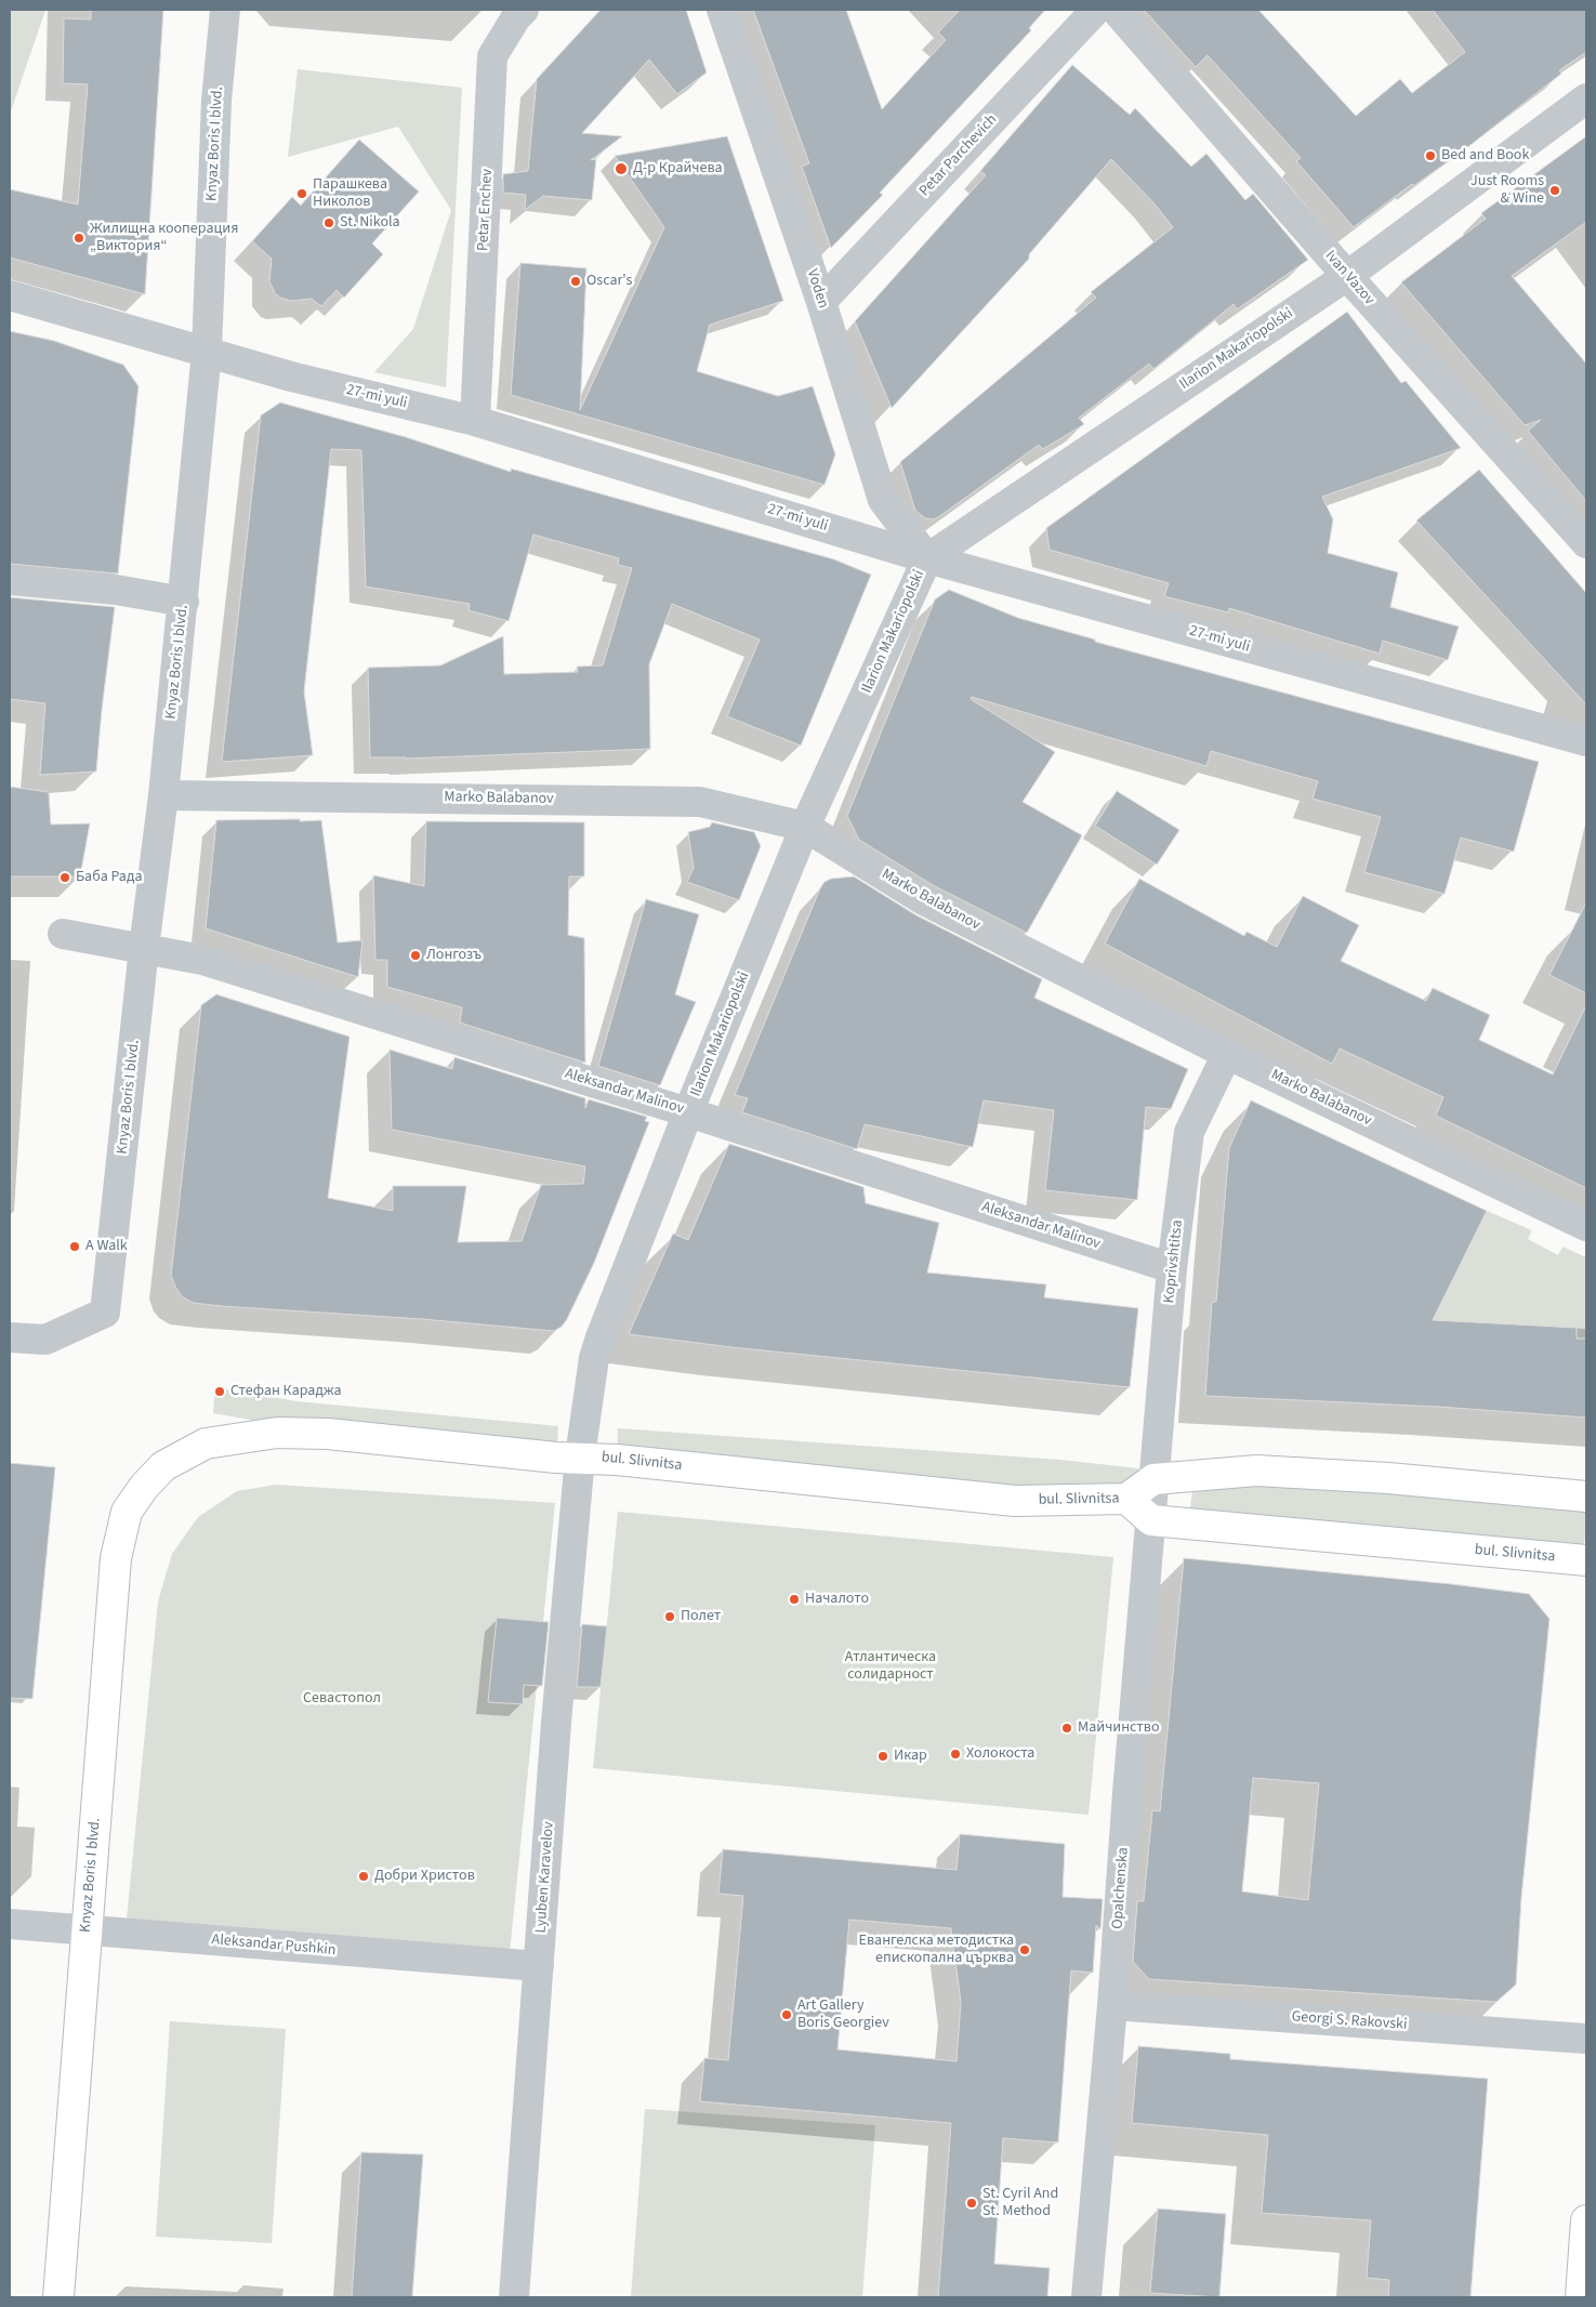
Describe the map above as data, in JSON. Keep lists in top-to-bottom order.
{
  "streets": {
    "main road": ["Knyaz Boris I blvd.", "bul. Slivnitsa"],
    "street": [
      "Petar Parchevich",
      "Petar Enchev",
      "Ivan Vazov",
      "Voden",
      "Ilarion Makariopolski",
      "27-mi yuli",
      "Marko Balabanov",
      "Aleksandar Malinov",
      "Koprivshtitsa",
      "Lyuben Karavelov",
      "Opalchenska",
      "Aleksandar Pushkin",
      "Georgi S. Rakovski"
    ]
  },
  "crossings": [
    ["Knyaz Boris I blvd.", "27-mi yuli"],
    ["Knyaz Boris I blvd.", "Marko Balabanov"],
    ["Knyaz Boris I blvd.", "Aleksandar Malinov"],
    ["Knyaz Boris I blvd.", "bul. Slivnitsa"],
    ["Knyaz Boris I blvd.", "Aleksandar Pushkin"],
    ["Petar Parchevich", "Voden"],
    ["Petar Enchev", "27-mi yuli"],
    ["Ivan Vazov", "Ilarion Makariopolski"],
    ["Voden", "Ilarion Makariopolski"],
    ["Voden", "27-mi yuli"],
    ["Ilarion Makariopolski", "27-mi yuli"],
    ["Ilarion Makariopolski", "Marko Balabanov"],
    ["Ilarion Makariopolski", "Aleksandar Malinov"],
    ["Ilarion Makariopolski", "bul. Slivnitsa"],
    ["Ilarion Makariopolski", "Lyuben Karavelov"],
    ["Marko Balabanov", "Koprivshtitsa"],
    ["Aleksandar Malinov", "Koprivshtitsa"],
    ["Koprivshtitsa", "bul. Slivnitsa"],
    ["Koprivshtitsa", "Opalchenska"],
    ["bul. Slivnitsa", "Lyuben Karavelov"],
    ["bul. Slivnitsa", "Opalchenska"],
    ["Lyuben Karavelov", "Aleksandar Pushkin"],
    ["Opalchenska", "Georgi S. Rakovski"]
  ],
  "parks": ["Атлантическа солидарност", "Севастопол"],
  "places": [
    "Bed and Book",
    "Д-р Крайчева",
    "Just Rooms & Wine",
    "Парашкева Николов",
    "St. Nikola",
    "Жилищна кооперация „Виктория“",
    "Oscar's",
    "Баба Рада",
    "Лонгозъ",
    "A Walk",
    "Стефан Караджа",
    "Началото",
    "Полет",
    "Майчинство",
    "Холокоста",
    "Икар",
    "Добри Христов",
    "Евангелска методистка епископална църква",
    "Art Gallery Boris Georgiev",
    "St. Cyril And St. Method"
  ]
}
